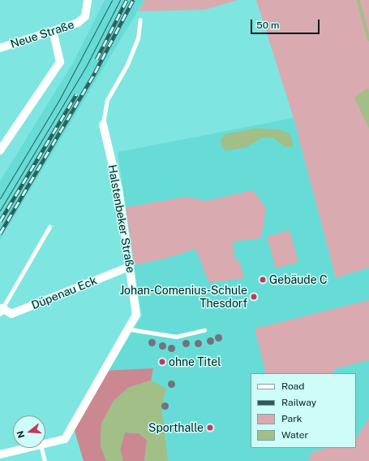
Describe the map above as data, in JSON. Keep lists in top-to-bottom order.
{
  "streets": {
    "street": ["Neue Straße", "Halstenbeker Straße", "Düpenau Eck"]
  },
  "crossings": [
    ["Halstenbeker Straße", "Düpenau Eck"]
  ],
  "places": [
    "Gebäude C",
    "Johan-Comenius-Schule Thesdorf",
    "ohne Titel",
    "Sporthalle"
  ],
  "legend": [
    "Road",
    "Railway",
    "Park",
    "Water"
  ],
  "scale_bar": "50 m",
  "north": "left"
}
